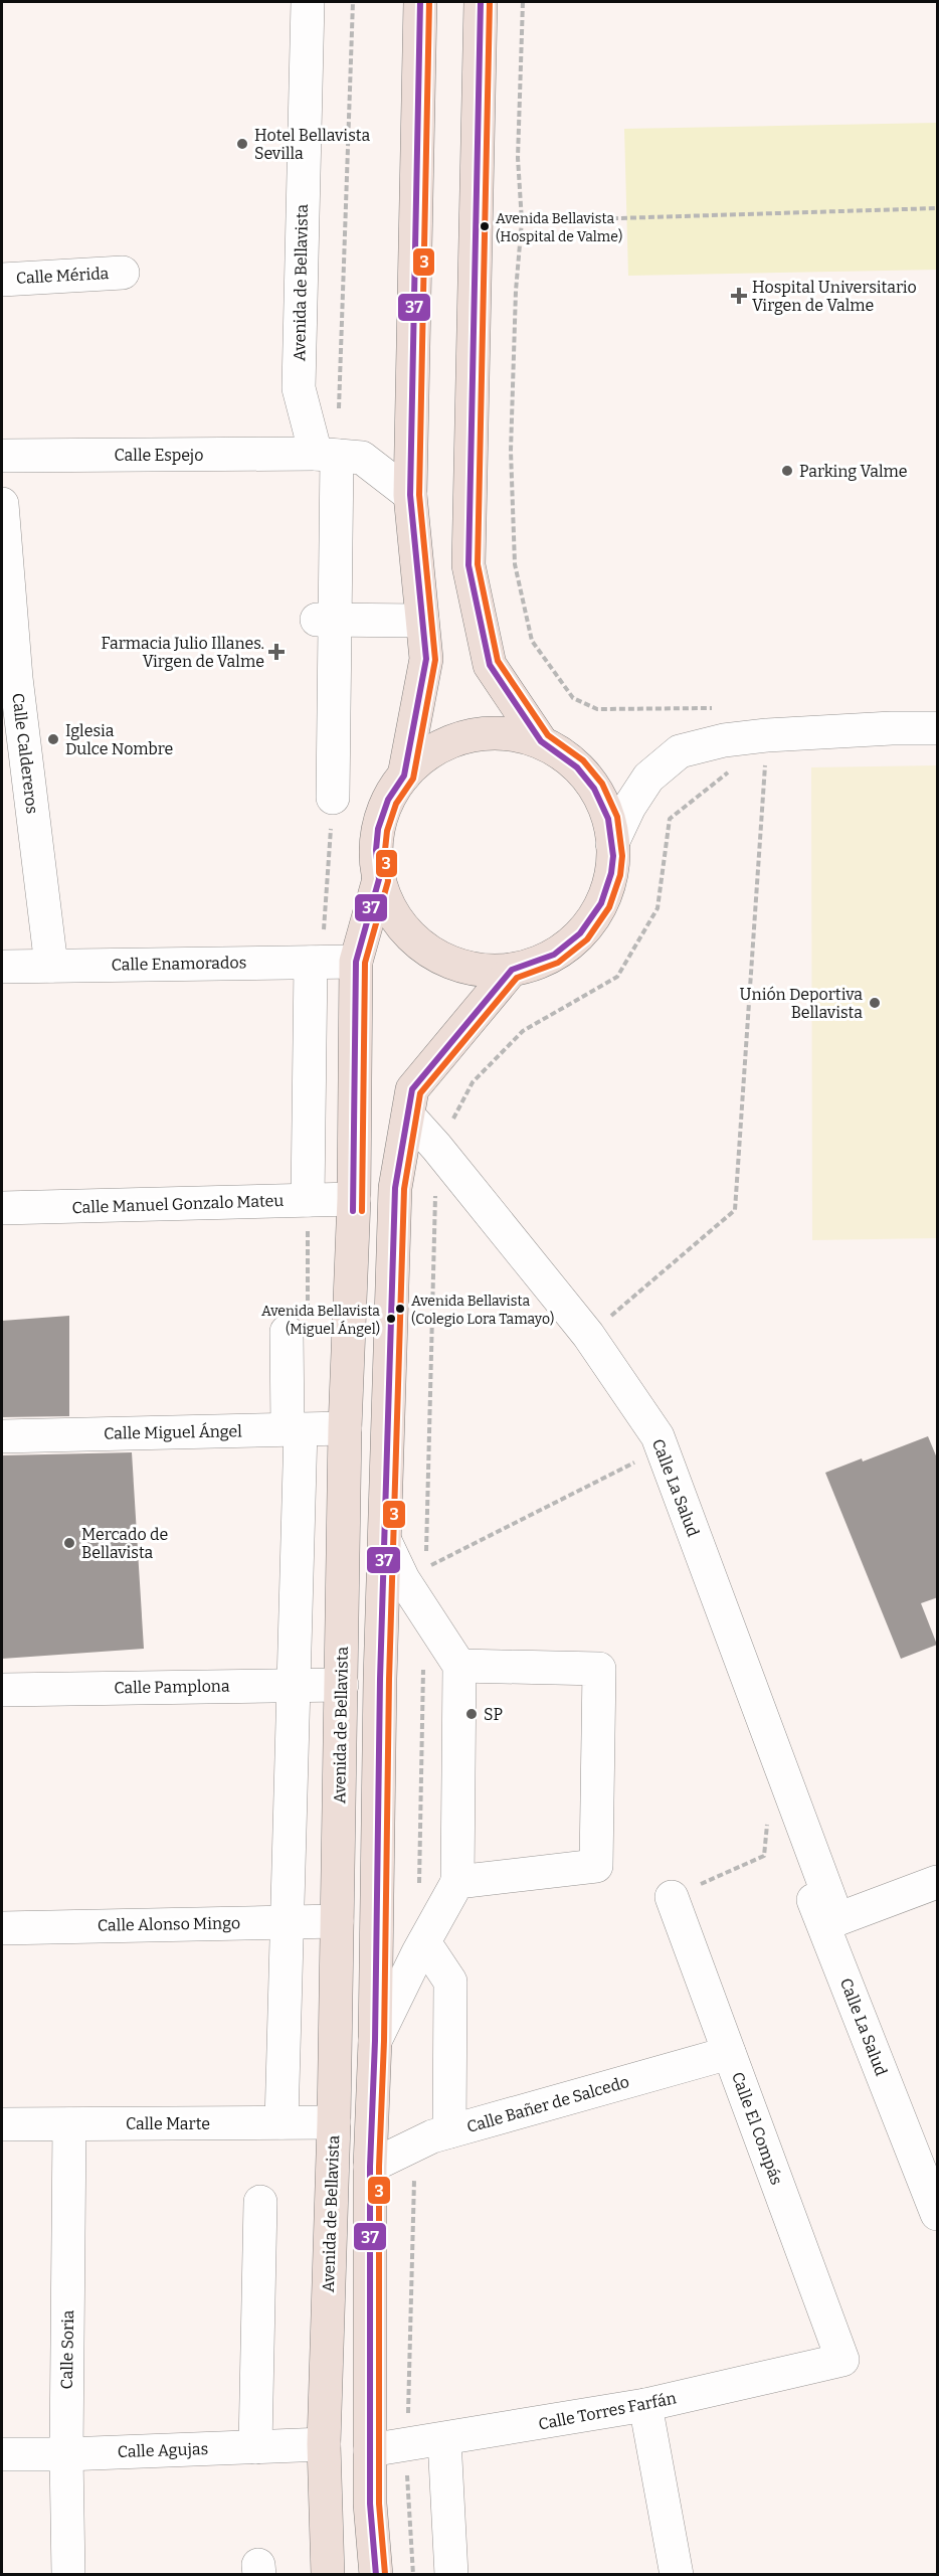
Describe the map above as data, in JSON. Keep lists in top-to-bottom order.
{
  "streets": {
    "main road": ["Avenida de Bellavista"],
    "street": [
      "Calle Mérida",
      "Calle Espejo",
      "Calle Caldereros",
      "Calle Enamorados",
      "Calle Manuel Gonzalo Mateu",
      "Calle Miguel Ángel",
      "Calle La Salud",
      "Calle Pamplona",
      "Calle Alonso Mingo",
      "Calle Bañer de Salcedo",
      "Calle Marte",
      "Calle El Compás",
      "Calle Soria",
      "Calle Torres Farfán",
      "Calle Agujas"
    ]
  },
  "crossings": [
    ["Avenida de Bellavista", "Calle Espejo"],
    ["Avenida de Bellavista", "Calle Enamorados"],
    ["Avenida de Bellavista", "Calle Manuel Gonzalo Mateu"],
    ["Avenida de Bellavista", "Calle Miguel Ángel"],
    ["Avenida de Bellavista", "Calle Pamplona"],
    ["Avenida de Bellavista", "Calle Alonso Mingo"],
    ["Avenida de Bellavista", "Calle Marte"],
    ["Avenida de Bellavista", "Calle Agujas"],
    ["Calle Caldereros", "Calle Enamorados"],
    ["Calle Bañer de Salcedo", "Calle El Compás"],
    ["Calle Marte", "Calle Soria"],
    ["Calle El Compás", "Calle Torres Farfán"],
    ["Calle Soria", "Calle Agujas"]
  ],
  "places": {
    "other": [
      "Hotel Bellavista Sevilla",
      "Avenida Bellavista (Hospital de Valme)",
      "Parking Valme",
      "Iglesia Dulce Nombre",
      "Unión Deportiva Bellavista",
      "Avenida Bellavista (Colegio Lora Tamayo)",
      "Avenida Bellavista (Miguel Ángel)",
      "Mercado de Bellavista",
      "SP"
    ],
    "health": ["Hospital Universitario Virgen de Valme", "Farmacia Julio Illanes. Virgen de Valme"]
  },
  "lines": ["transit line 37", "transit line 3"]
}
